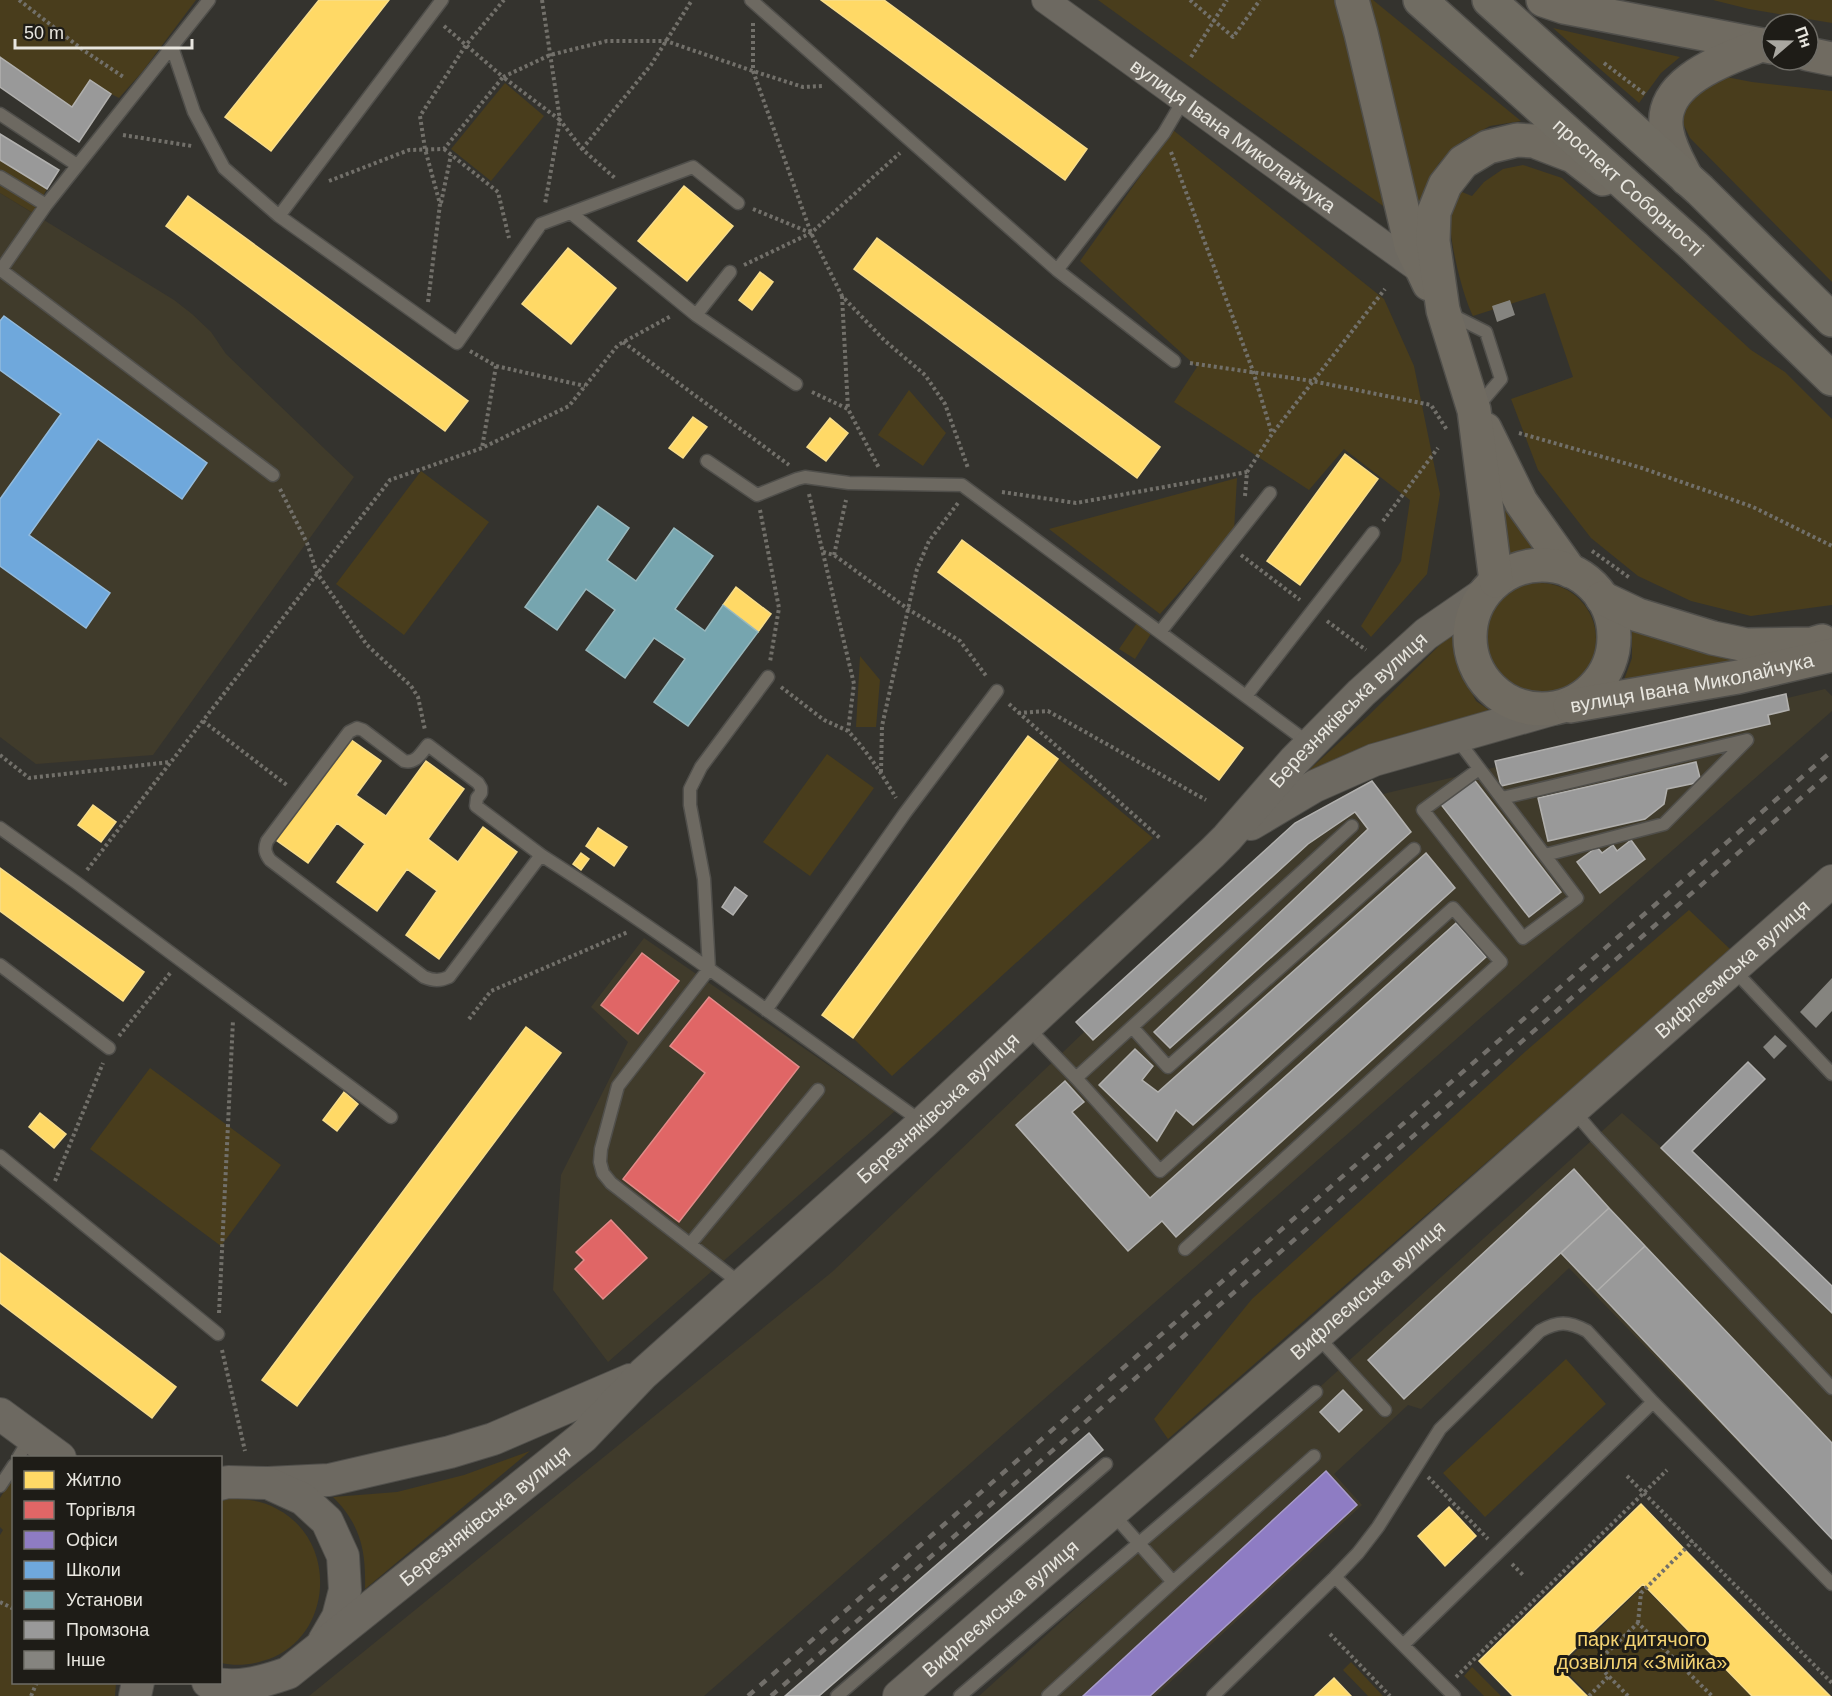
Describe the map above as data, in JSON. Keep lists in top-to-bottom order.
{
  "streets": {
    "highway": ["проспект Соборності"],
    "main road": ["вулиця Івана Миколайчука"],
    "street": ["Березняківська вулиця", "Вифлеємська вулиця"]
  },
  "crossings": [
    ["вулиця Івана Миколайчука", "проспект Соборності"],
    ["вулиця Івана Миколайчука", "Березняківська вулиця"]
  ],
  "parks": ["парк дитячого дозвілля «Змійка»"],
  "legend": [
    "Житло",
    "Торгівля",
    "Офіси",
    "Школи",
    "Установи",
    "Промзона",
    "Інше"
  ],
  "scale_bar": "50 m",
  "north": "right"
}
